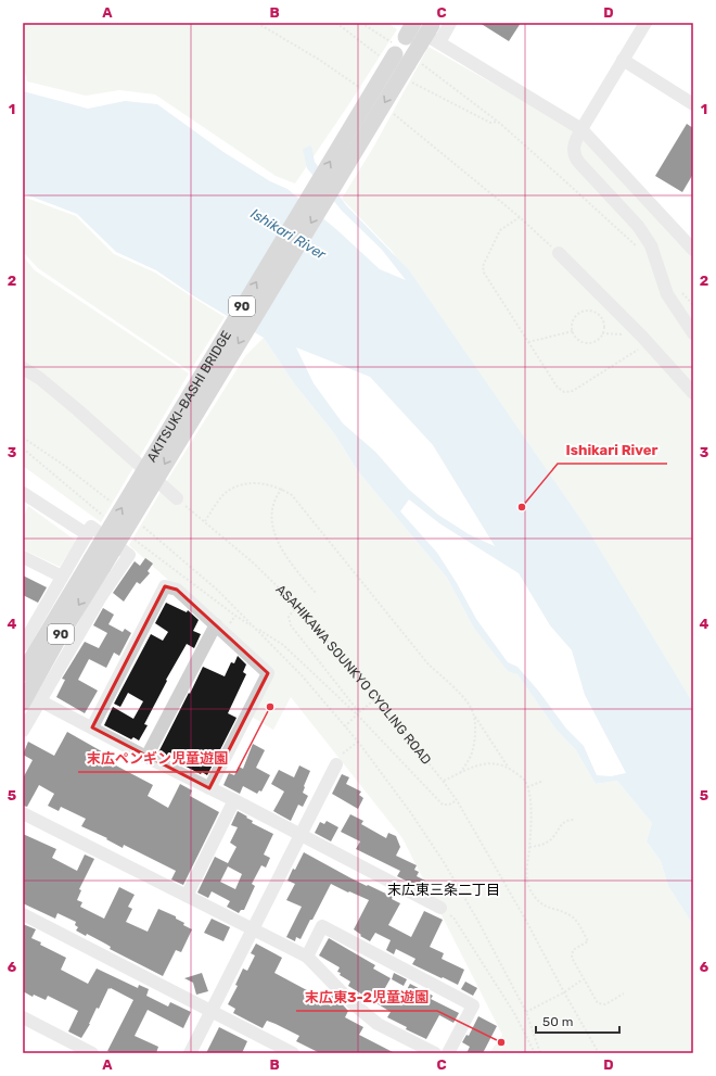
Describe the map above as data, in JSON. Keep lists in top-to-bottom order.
{
  "streets": {
    "main road": ["90", "AKITSUKI-BASHI BRIDGE"],
    "path": ["ASAHIKAWA SOUNKYO CYCLING ROAD"]
  },
  "crossings": [
    ["90", "AKITSUKI-BASHI BRIDGE"]
  ],
  "districts": ["末広東三条二丁目"],
  "water": ["Ishikari River"],
  "places": ["Ishikari River", "末広ペンギン児童遊園", "末広東3-2児童遊園"],
  "scale_bar": "50 m",
  "grid": {
    "columns": [
      "A",
      "B",
      "C",
      "D"
    ],
    "rows": [
      "1",
      "2",
      "3",
      "4",
      "5",
      "6"
    ]
  }
}
